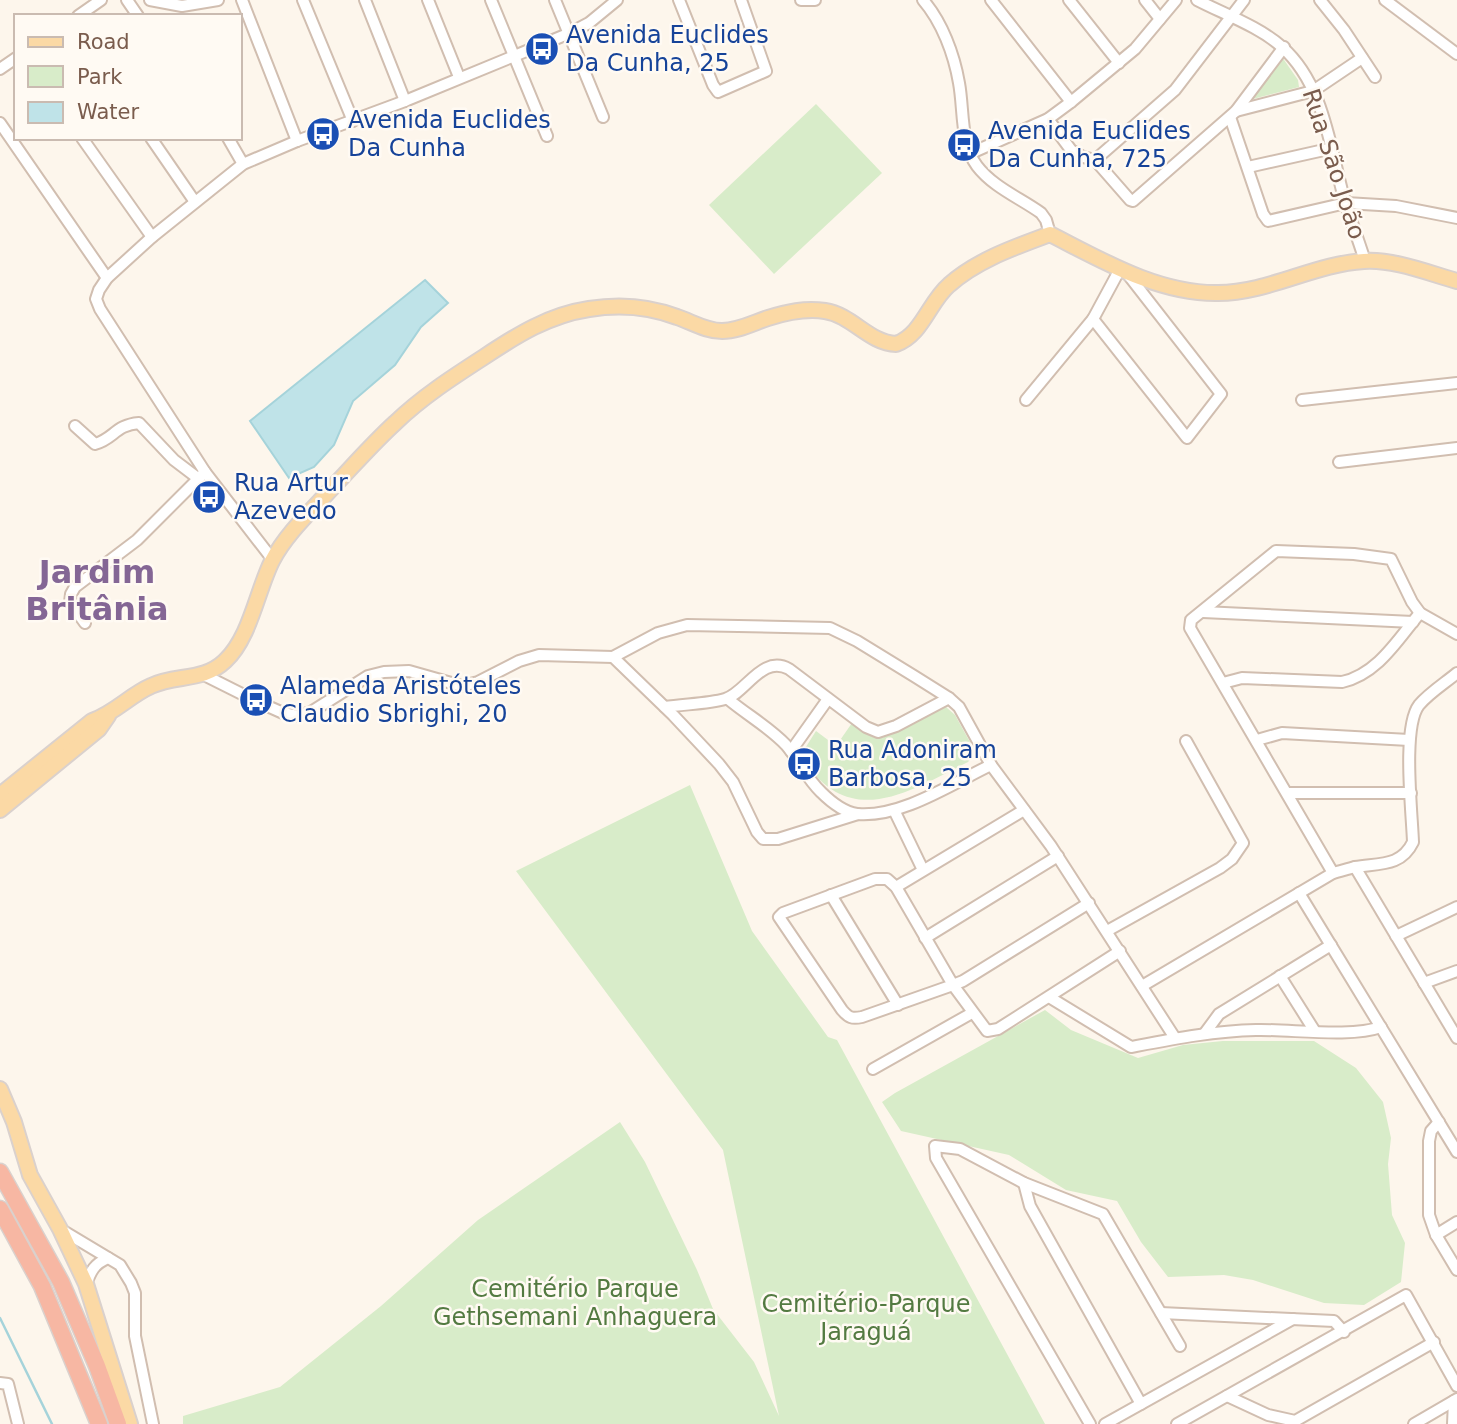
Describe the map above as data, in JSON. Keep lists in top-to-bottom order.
{
  "streets": {
    "street": ["Rua São João"]
  },
  "districts": ["Jardim Britânia"],
  "parks": ["Cemitério Parque Gethsemani Anhaguera", "Cemitério-Parque Jaraguá"],
  "places": {
    "bus stop": [
      "Avenida Euclides Da Cunha, 25",
      "Avenida Euclides Da Cunha",
      "Avenida Euclides Da Cunha, 725",
      "Rua Artur Azevedo",
      "Alameda Aristóteles Claudio Sbrighi, 20",
      "Rua Adoniram Barbosa, 25"
    ]
  },
  "legend": ["Road", "Park", "Water"]
}
